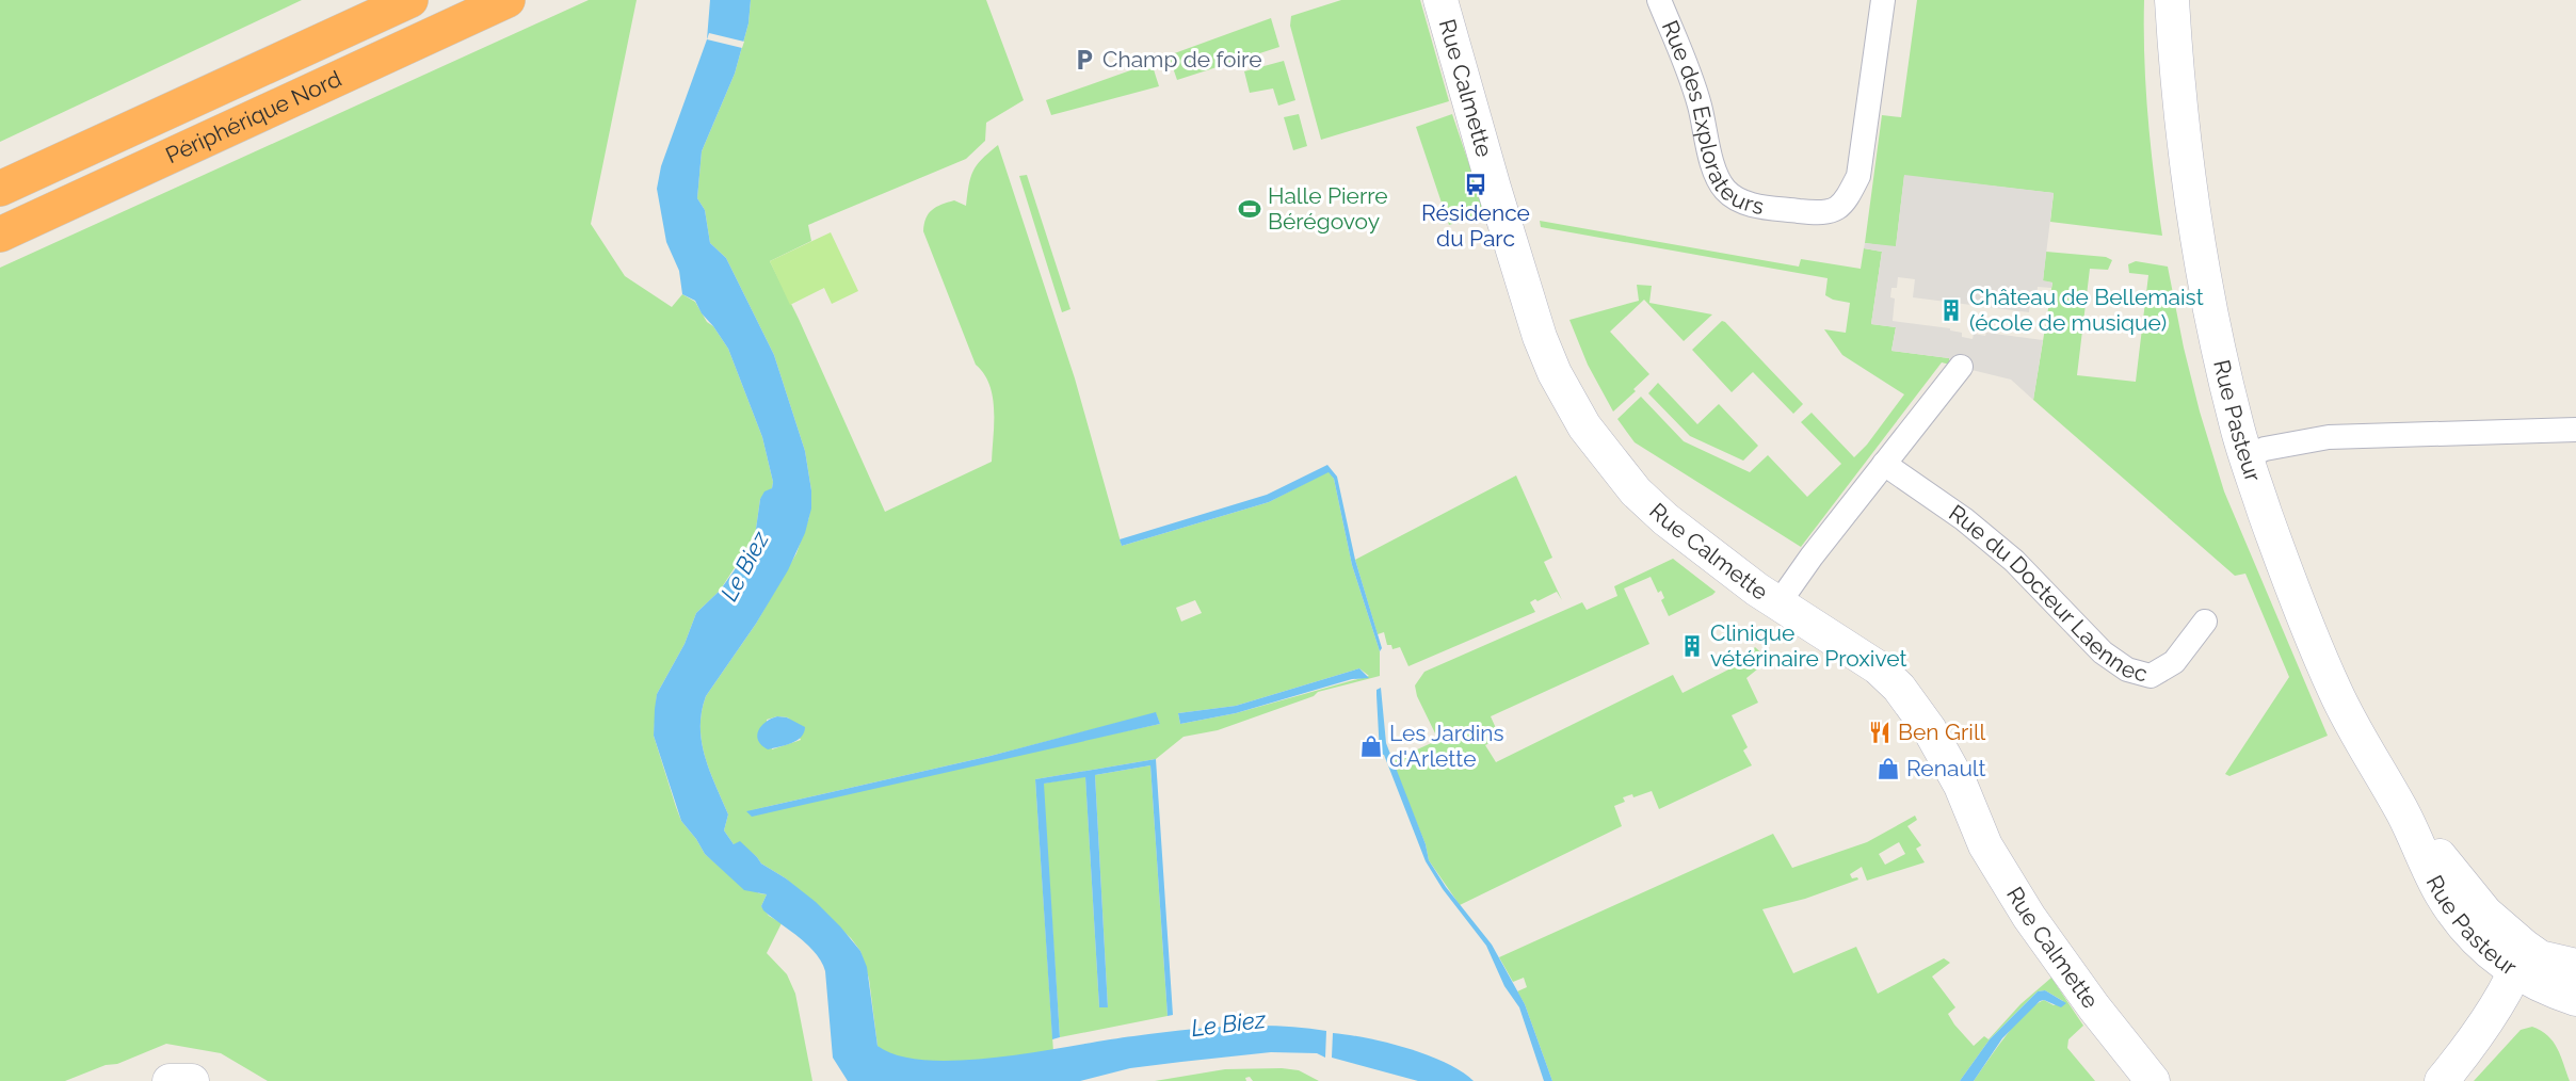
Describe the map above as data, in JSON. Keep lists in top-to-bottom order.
{
  "streets": {
    "highway": ["Périphérique Nord"],
    "street": [
      "Rue Calmette",
      "Rue des Explorateurs",
      "Rue Pasteur",
      "Rue du Docteur Laennec"
    ]
  },
  "water": ["Le Biez"],
  "places": {
    "parking": ["Champ de foire"],
    "bus stop": ["Résidence du Parc"],
    "sports": ["Halle Pierre Bérégovoy"],
    "building": ["Château de Bellemaist (école de musique)", "Clinique vétérinaire Proxivet"],
    "restaurant": ["Ben Grill"],
    "shop": ["Les Jardins d'Arlette", "Renault"]
  }
}
